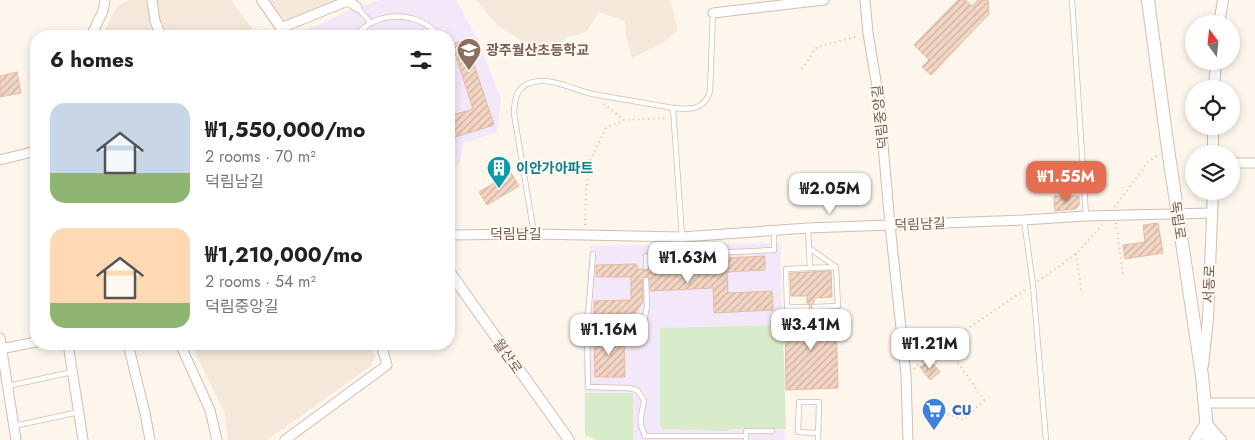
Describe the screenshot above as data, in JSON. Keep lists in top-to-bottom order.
{
  "streets": {
    "main road": ["독립로"],
    "street": [
      "덕림중앙길",
      "덕림남길",
      "서동로",
      "월산로"
    ]
  },
  "crossings": [
    ["덕림중앙길", "덕림남길"],
    ["독립로", "덕림남길"],
    ["독립로", "서동로"],
    ["덕림남길", "서동로"]
  ],
  "places": {
    "school or university": ["광주월산초등학교"],
    "building": ["이안가아파트"],
    "supermarket": ["CU"]
  },
  "north": "top",
  "page": {
    "heading": "6 homes",
    "list": [
      {
        "name": "₩1,550,000/mo",
        "note": "2 rooms · 70 m² · 덕림남길"
      },
      {
        "name": "₩1,210,000/mo",
        "note": "2 rooms · 54 m² · 덕림중앙길"
      }
    ],
    "price": [
      "₩1.55M",
      "₩2.05M",
      "₩1.63M",
      "₩3.41M",
      "₩1.16M",
      "₩1.21M"
    ]
  }
}
